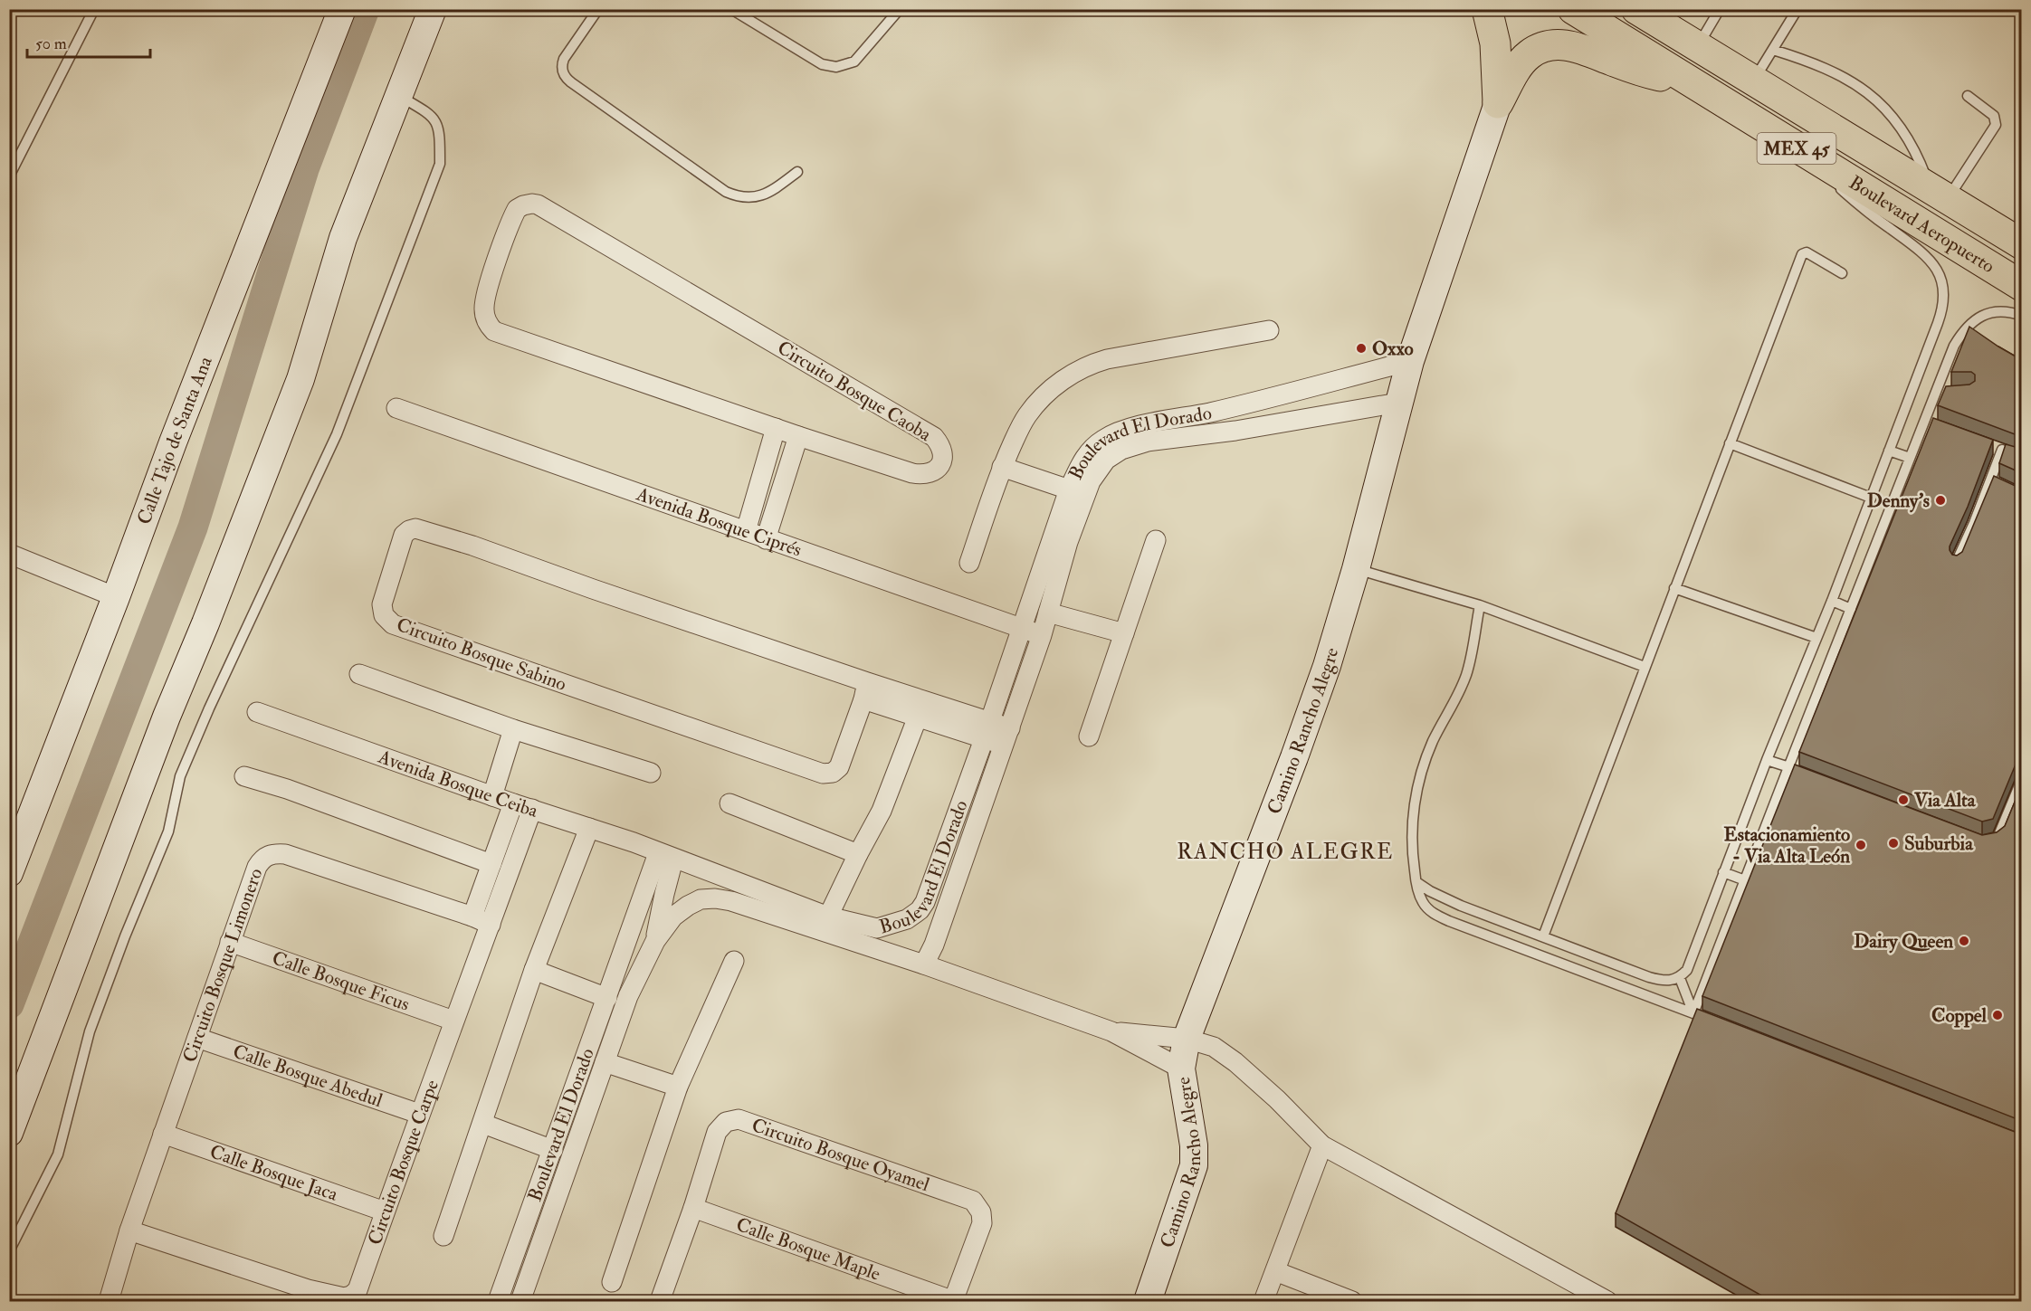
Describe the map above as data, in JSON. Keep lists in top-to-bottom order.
{
  "streets": {
    "highway": ["MEX 45", "Boulevard Aeropuerto"],
    "street": [
      "Circuito Bosque Caoba",
      "Calle Tajo de Santa Ana",
      "Boulevard El Dorado",
      "Avenida Bosque Ciprés",
      "Circuito Bosque Sabino",
      "Camino Rancho Alegre",
      "Avenida Bosque Ceiba",
      "Circuito Bosque Limonero",
      "Calle Bosque Ficus",
      "Calle Bosque Abedul",
      "Circuito Bosque Oyamel",
      "Circuito Bosque Carpe",
      "Calle Bosque Jaca",
      "Calle Bosque Maple"
    ]
  },
  "crossings": [
    ["Boulevard El Dorado", "Avenida Bosque Ciprés"],
    ["Boulevard El Dorado", "Circuito Bosque Sabino"],
    ["Boulevard El Dorado", "Camino Rancho Alegre"],
    ["Boulevard El Dorado", "Avenida Bosque Ceiba"],
    ["Avenida Bosque Ceiba", "Circuito Bosque Carpe"],
    ["Circuito Bosque Limonero", "Calle Bosque Ficus"],
    ["Circuito Bosque Limonero", "Calle Bosque Abedul"],
    ["Circuito Bosque Limonero", "Circuito Bosque Carpe"],
    ["Circuito Bosque Limonero", "Calle Bosque Jaca"],
    ["Calle Bosque Ficus", "Circuito Bosque Carpe"],
    ["Calle Bosque Abedul", "Circuito Bosque Carpe"],
    ["Circuito Bosque Oyamel", "Calle Bosque Maple"],
    ["Circuito Bosque Carpe", "Calle Bosque Jaca"]
  ],
  "districts": ["RANCHO ALEGRE"],
  "places": [
    "Oxxo",
    "Denny's",
    "Via Alta",
    "Suburbia",
    "Estacionamiento - Via Alta León",
    "Dairy Queen",
    "Coppel"
  ],
  "scale_bar": "50 m"
}
